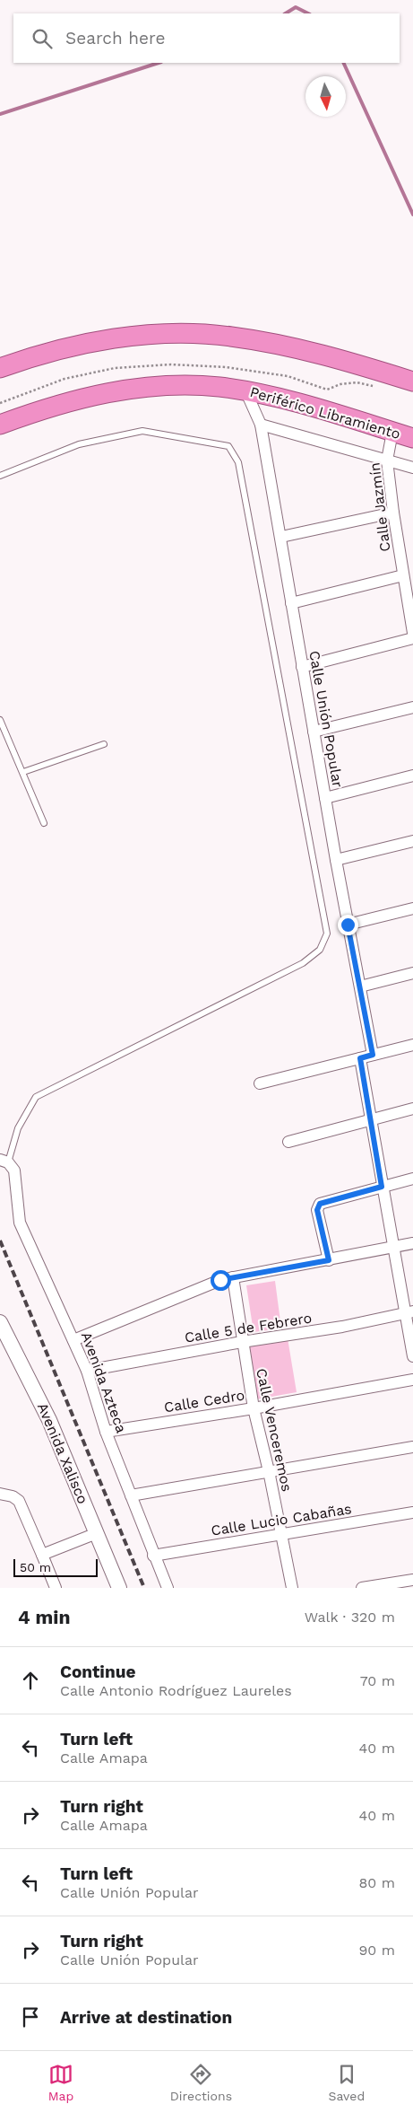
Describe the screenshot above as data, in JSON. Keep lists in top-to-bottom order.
{
  "streets": {
    "highway": ["Periférico Libramiento"],
    "street": [
      "Calle Jazmín",
      "Calle Unión Popular",
      "Calle 5 de Febrero",
      "Avenida Azteca",
      "Calle Cedro",
      "Calle Venceremos",
      "Avenida Xalisco",
      "Calle Lucio Cabañas"
    ]
  },
  "crossings": [
    ["Periférico Libramiento", "Calle Jazmín"],
    ["Periférico Libramiento", "Calle Unión Popular"],
    ["Calle 5 de Febrero", "Avenida Azteca"],
    ["Calle 5 de Febrero", "Calle Venceremos"],
    ["Avenida Azteca", "Calle Cedro"],
    ["Avenida Azteca", "Calle Lucio Cabañas"],
    ["Calle Cedro", "Calle Venceremos"],
    ["Calle Venceremos", "Calle Lucio Cabañas"]
  ],
  "scale_bar": "50 m",
  "north": "bottom",
  "page": {
    "search": "Search here",
    "scale": "50 m",
    "heading": ["4 min", "Walk · 320 m"],
    "list": [
      ["Continue", "Calle Antonio Rodríguez Laureles", "70 m"],
      ["Turn left", "Calle Amapa", "40 m"],
      ["Turn right", "Calle Amapa", "40 m"],
      ["Turn left", "Calle Unión Popular", "80 m"],
      ["Turn right", "Calle Unión Popular", "90 m"],
      "Arrive at destination"
    ],
    "nav": ["Map", "Directions", "Saved"]
  }
}
